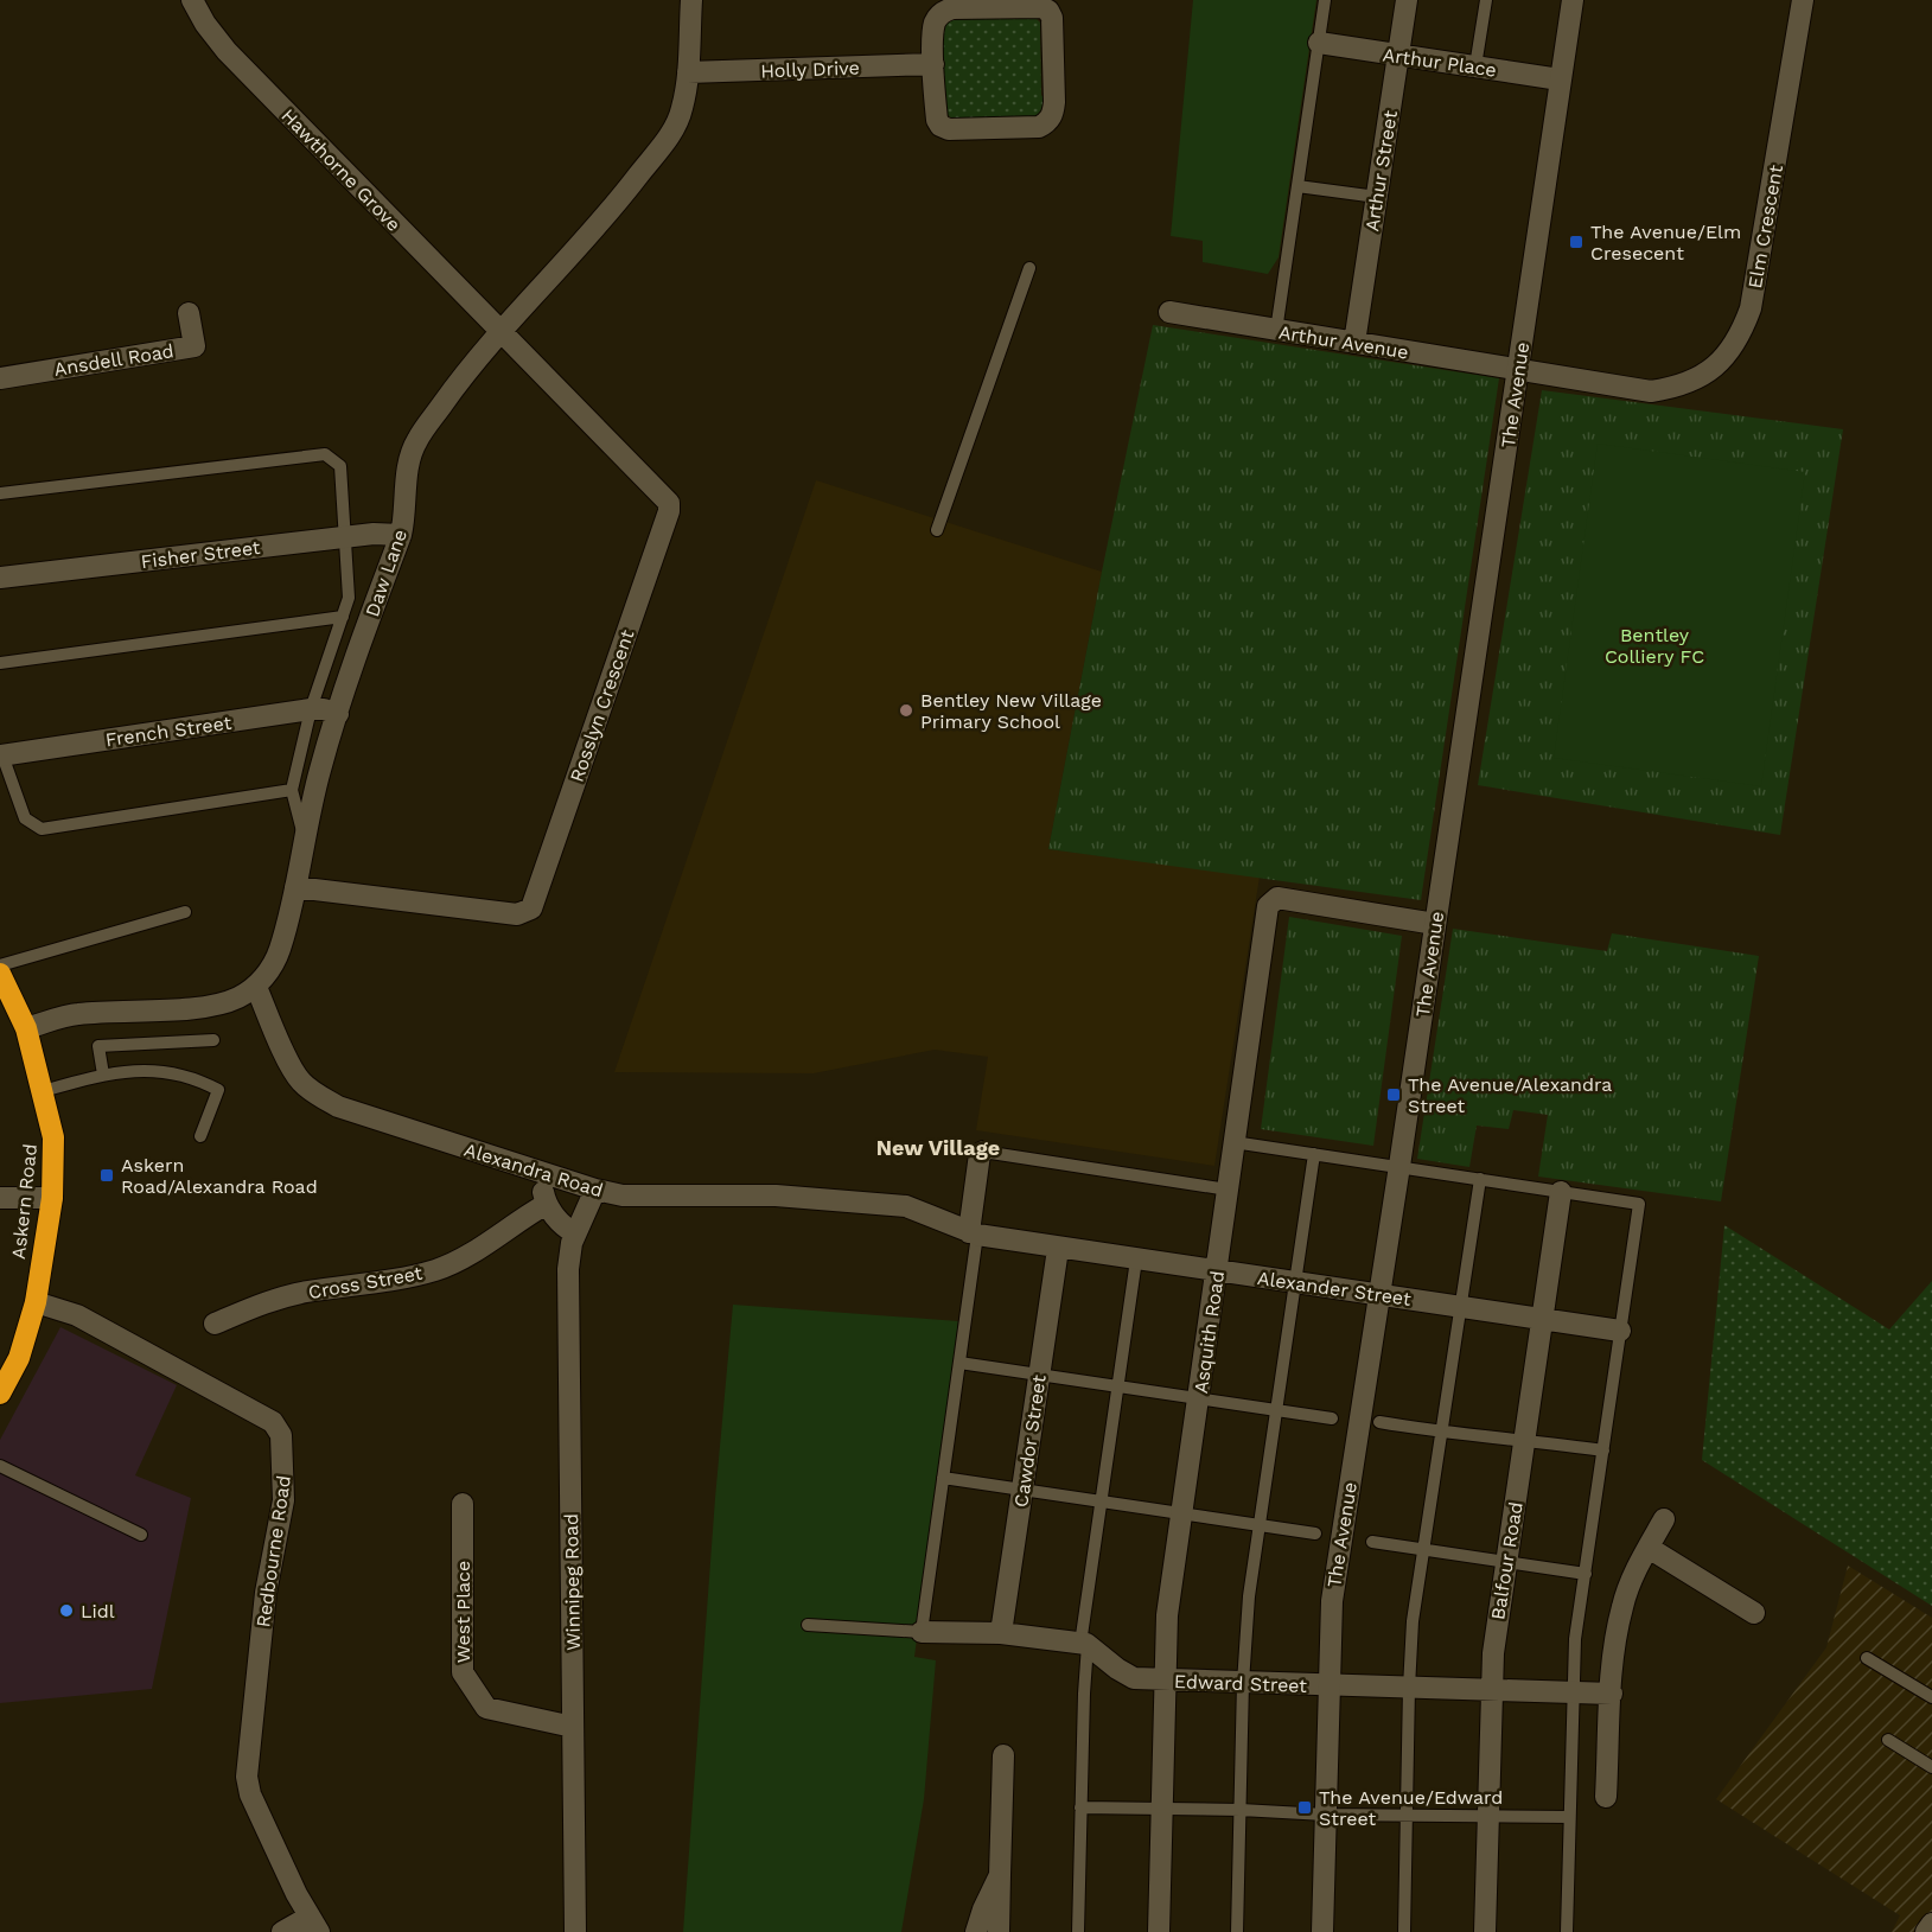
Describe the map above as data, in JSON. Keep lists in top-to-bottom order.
{
  "streets": {
    "highway": ["Askern Road"],
    "street": [
      "Arthur Place",
      "Holly Drive",
      "Hawthorne Grove",
      "Arthur Street",
      "Elm Crescent",
      "Arthur Avenue",
      "Ansdell Road",
      "The Avenue",
      "Fisher Street",
      "Daw Lane",
      "Rosslyn Crescent",
      "French Street",
      "Alexandra Road",
      "Cross Street",
      "Alexander Street",
      "Asquith Road",
      "Cawdor Street",
      "Redbourne Road",
      "Balfour Road",
      "Winnipeg Road",
      "West Place",
      "Edward Street"
    ]
  },
  "crossings": [
    ["Arthur Place", "Arthur Street"],
    ["Arthur Place", "The Avenue"],
    ["Holly Drive", "Daw Lane"],
    ["Hawthorne Grove", "Daw Lane"],
    ["Hawthorne Grove", "Rosslyn Crescent"],
    ["Arthur Street", "Arthur Avenue"],
    ["Elm Crescent", "Arthur Avenue"],
    ["Elm Crescent", "The Avenue"],
    ["Arthur Avenue", "The Avenue"],
    ["The Avenue", "Alexander Street"],
    ["The Avenue", "Asquith Road"],
    ["The Avenue", "Edward Street"],
    ["Fisher Street", "Daw Lane"],
    ["Daw Lane", "Rosslyn Crescent"],
    ["Daw Lane", "French Street"],
    ["Daw Lane", "Alexandra Road"],
    ["Alexandra Road", "Alexander Street"],
    ["Alexandra Road", "Winnipeg Road"],
    ["Askern Road", "Redbourne Road"],
    ["Alexander Street", "Asquith Road"],
    ["Alexander Street", "Cawdor Street"],
    ["Alexander Street", "Balfour Road"],
    ["Asquith Road", "Edward Street"],
    ["Balfour Road", "Edward Street"],
    ["Winnipeg Road", "West Place"]
  ],
  "districts": ["New Village"],
  "parks": ["Bentley Colliery FC"],
  "places": {
    "transit": [
      "The Avenue/Elm Cresecent",
      "The Avenue/Alexandra Street",
      "Askern Road/Alexandra Road",
      "The Avenue/Edward Street"
    ],
    "other": ["Bentley New Village Primary School", "Lidl"]
  }
}
